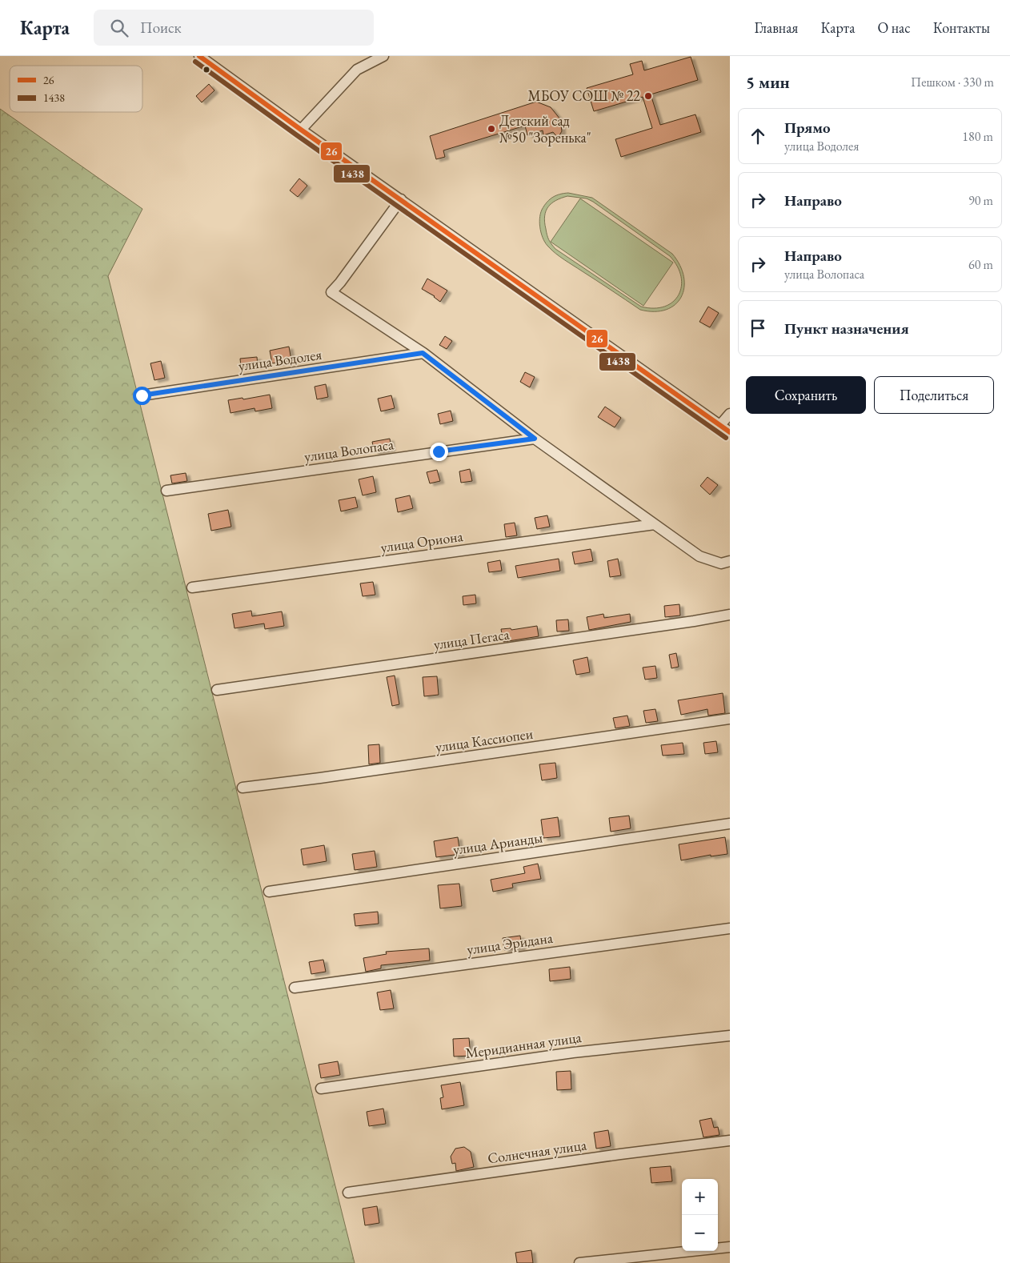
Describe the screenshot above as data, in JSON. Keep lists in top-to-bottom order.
{
  "streets": {
    "street": [
      "улица Водолея",
      "улица Волопаса",
      "улица Ориона",
      "улица Пегаса",
      "улица Кассиопеи",
      "улица Арианды",
      "улица Эридана",
      "Меридианная улица",
      "Солнечная улица"
    ]
  },
  "places": ["МБОУ СОШ № 22", "Детский сад №50 \"Зоренька\""],
  "lines": ["transit line 26", "transit line 1438"],
  "legend": ["26", "1438"],
  "page": {
    "header": "Карта",
    "search": "Поиск",
    "nav": [
      "Главная",
      "Карта",
      "О нас",
      "Контакты"
    ],
    "heading": ["5 мин", "Пешком · 330 m"],
    "list": [
      ["Прямо", "улица Водолея", "180 m"],
      ["Направо", "90 m"],
      ["Направо", "улица Волопаса", "60 m"],
      "Пункт назначения"
    ],
    "buttons": ["Сохранить", "Поделиться"],
    "map_buttons": ["+", "−"]
  }
}
